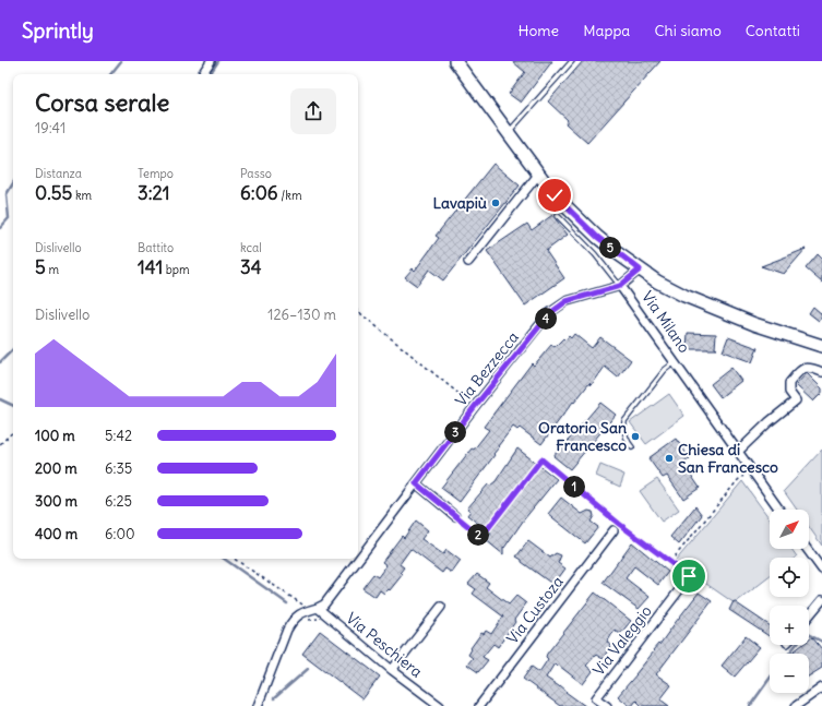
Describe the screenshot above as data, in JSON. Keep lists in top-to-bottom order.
{
  "streets": {
    "street": [
      "Via Milano",
      "Via Bezzecca",
      "Via Custoza",
      "Via Valeggio",
      "Via Peschiera"
    ]
  },
  "crossings": [
    ["Via Milano", "Via Bezzecca"],
    ["Via Bezzecca", "Via Peschiera"]
  ],
  "places": ["Lavapiù", "Oratorio San Francesco", "Chiesa di San Francesco"],
  "north": "top right",
  "page": {
    "header": "Sprintly",
    "nav": [
      "Home",
      "Mappa",
      "Chi siamo",
      "Contatti"
    ],
    "heading": ["Corsa serale", "19:41"],
    "stats": [
      ["Distanza", "0.55 km"],
      ["Tempo", "3:21"],
      ["Passo", "6:06 /km"],
      ["Dislivello", "5 m"],
      ["Battito", "141 bpm"],
      ["kcal", "34"]
    ],
    "pins": [
      "5",
      "4",
      "3",
      "1",
      "2"
    ],
    "chart": ["Dislivello", "126–130 m"],
    "list": [
      {
        "name": "100 m",
        "note": "5:42"
      },
      {
        "name": "200 m",
        "note": "6:35"
      },
      {
        "name": "300 m",
        "note": "6:25"
      },
      {
        "name": "400 m",
        "note": "6:00"
      }
    ],
    "map_buttons": ["+", "−"]
  }
}
